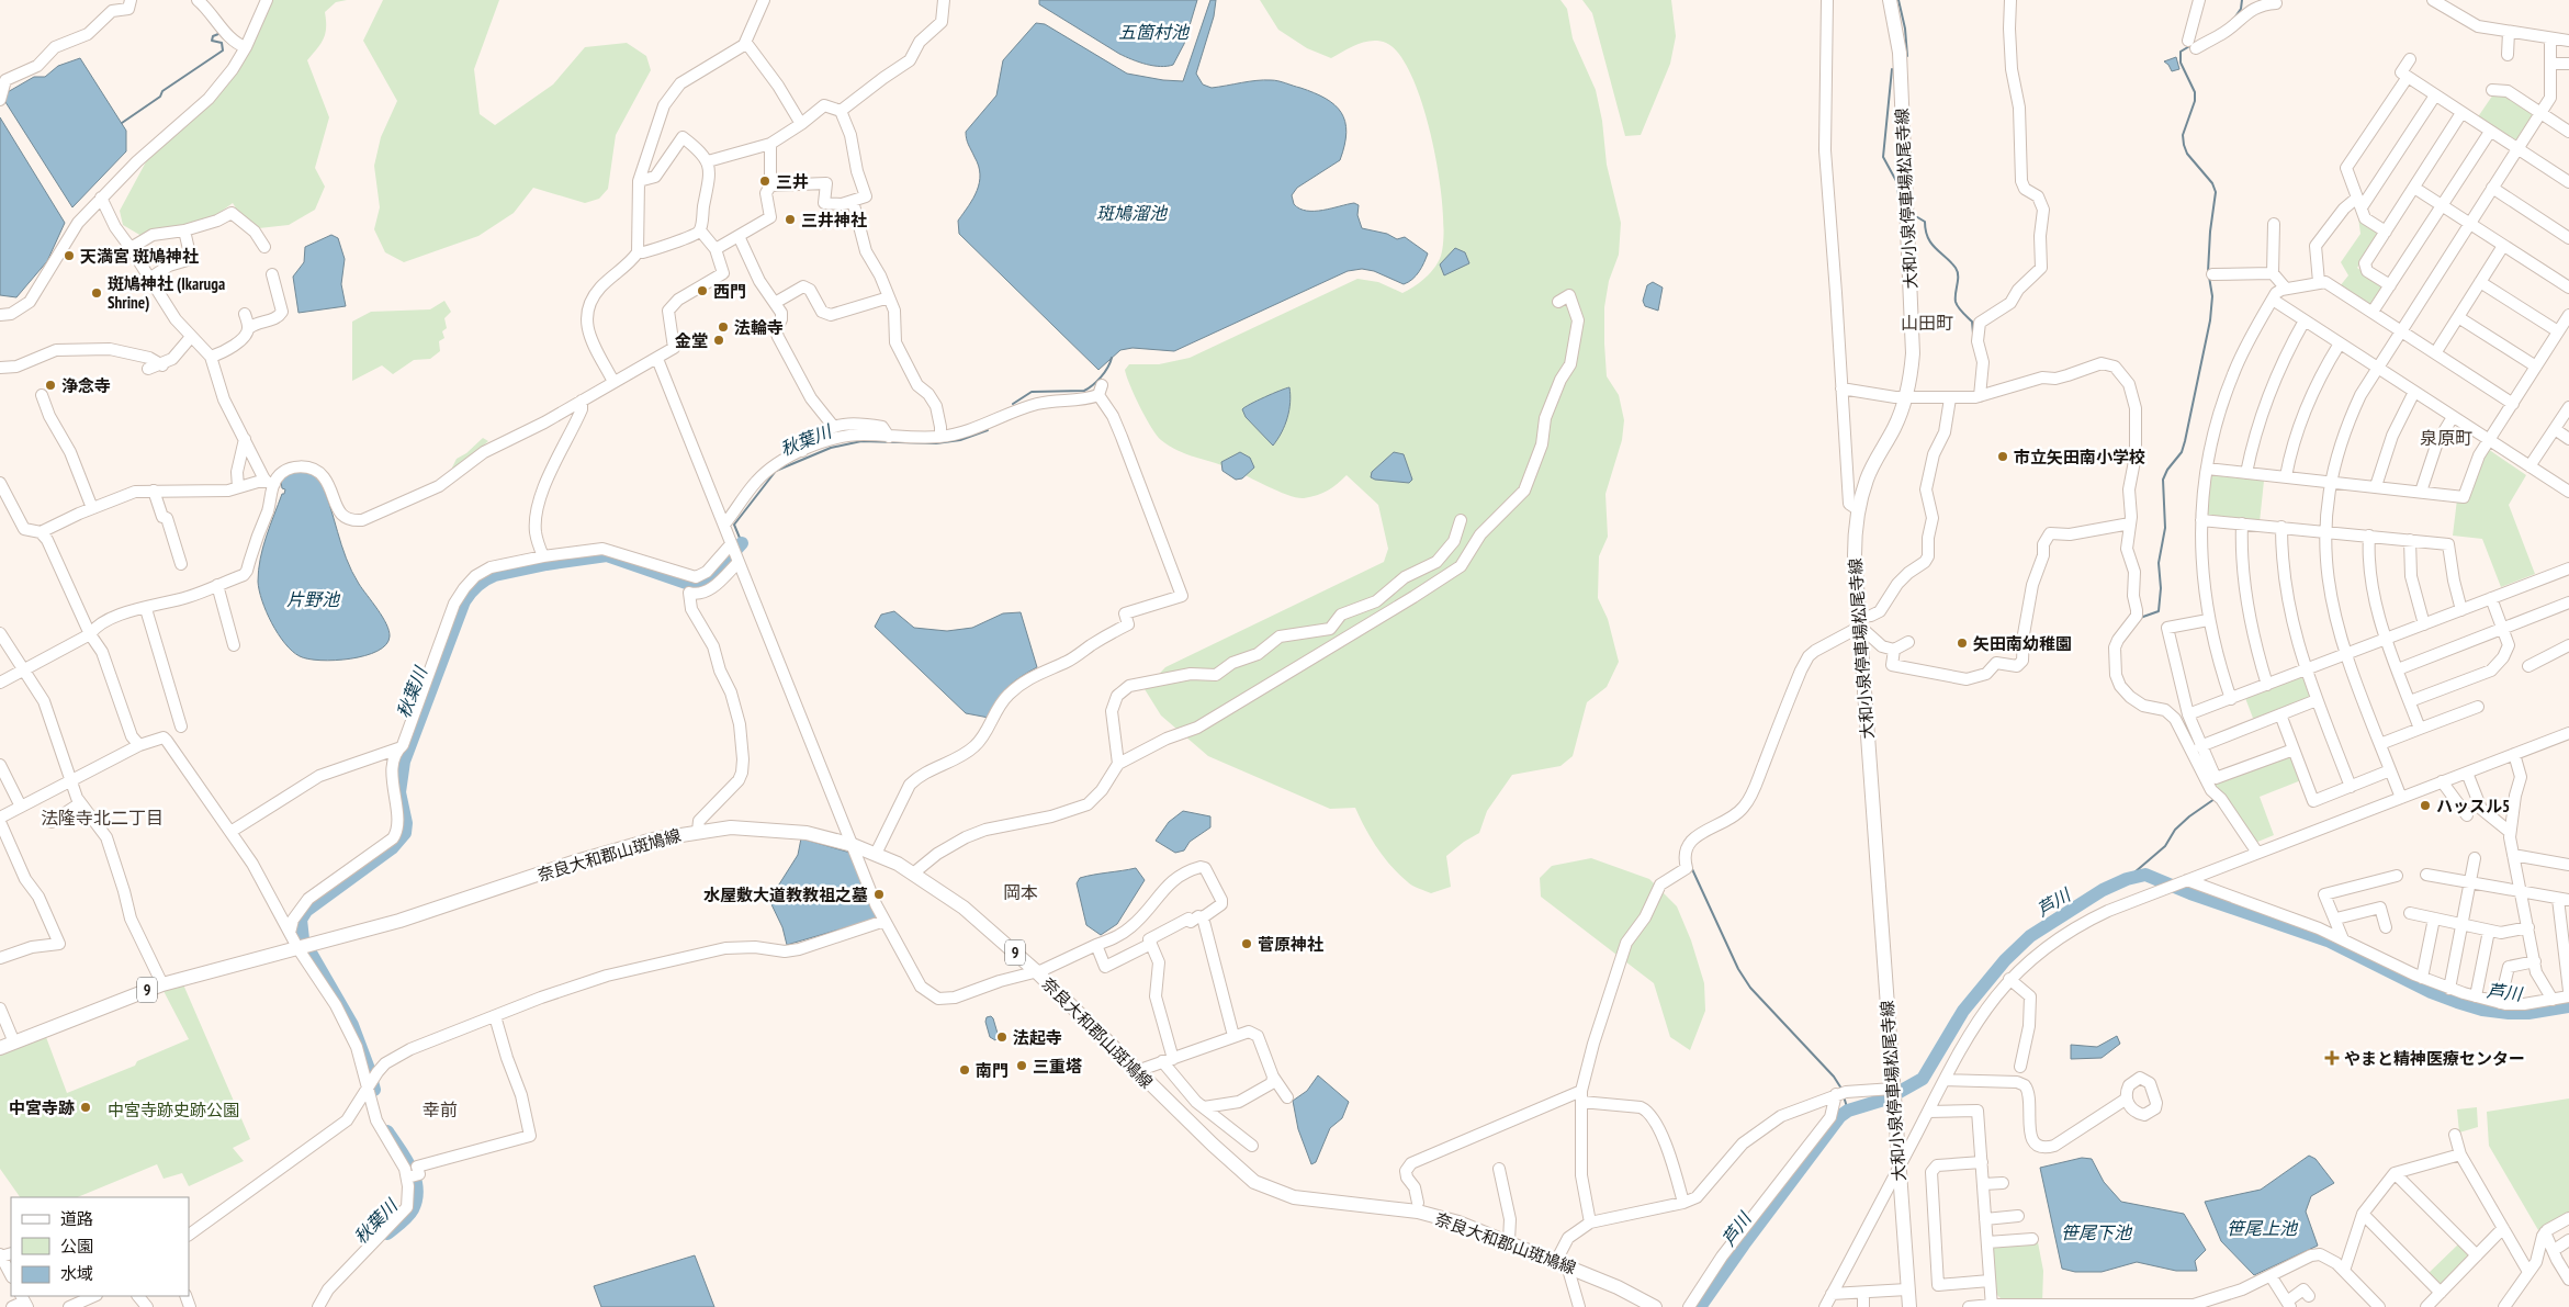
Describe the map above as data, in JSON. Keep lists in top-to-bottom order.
{
  "streets": {
    "main road": ["大和小泉停車場松尾寺線", "奈良大和郡山斑鳩線", "9"]
  },
  "districts": [
    "山田町",
    "泉原町",
    "法隆寺北二丁目",
    "岡本",
    "幸前"
  ],
  "water": [
    "五箇村池",
    "斑鳩溜池",
    "秋葉川",
    "片野池",
    "芦川",
    "笹尾上池",
    "笹尾下池"
  ],
  "parks": ["中宮寺跡史跡公園"],
  "places": {
    "other": [
      "三井",
      "三井神社",
      "天満宮 斑鳩神社",
      "西門",
      "斑鳩神社 (Ikaruga Shrine)",
      "法輪寺",
      "金堂",
      "浄念寺",
      "市立矢田南小学校",
      "矢田南幼稚園",
      "ハッスル5",
      "水屋敷大道教教祖之墓",
      "菅原神社",
      "法起寺",
      "三重塔",
      "南門",
      "中宮寺跡"
    ],
    "health": ["やまと精神医療センター"]
  },
  "legend": ["道路", "公園", "水域"]
}
